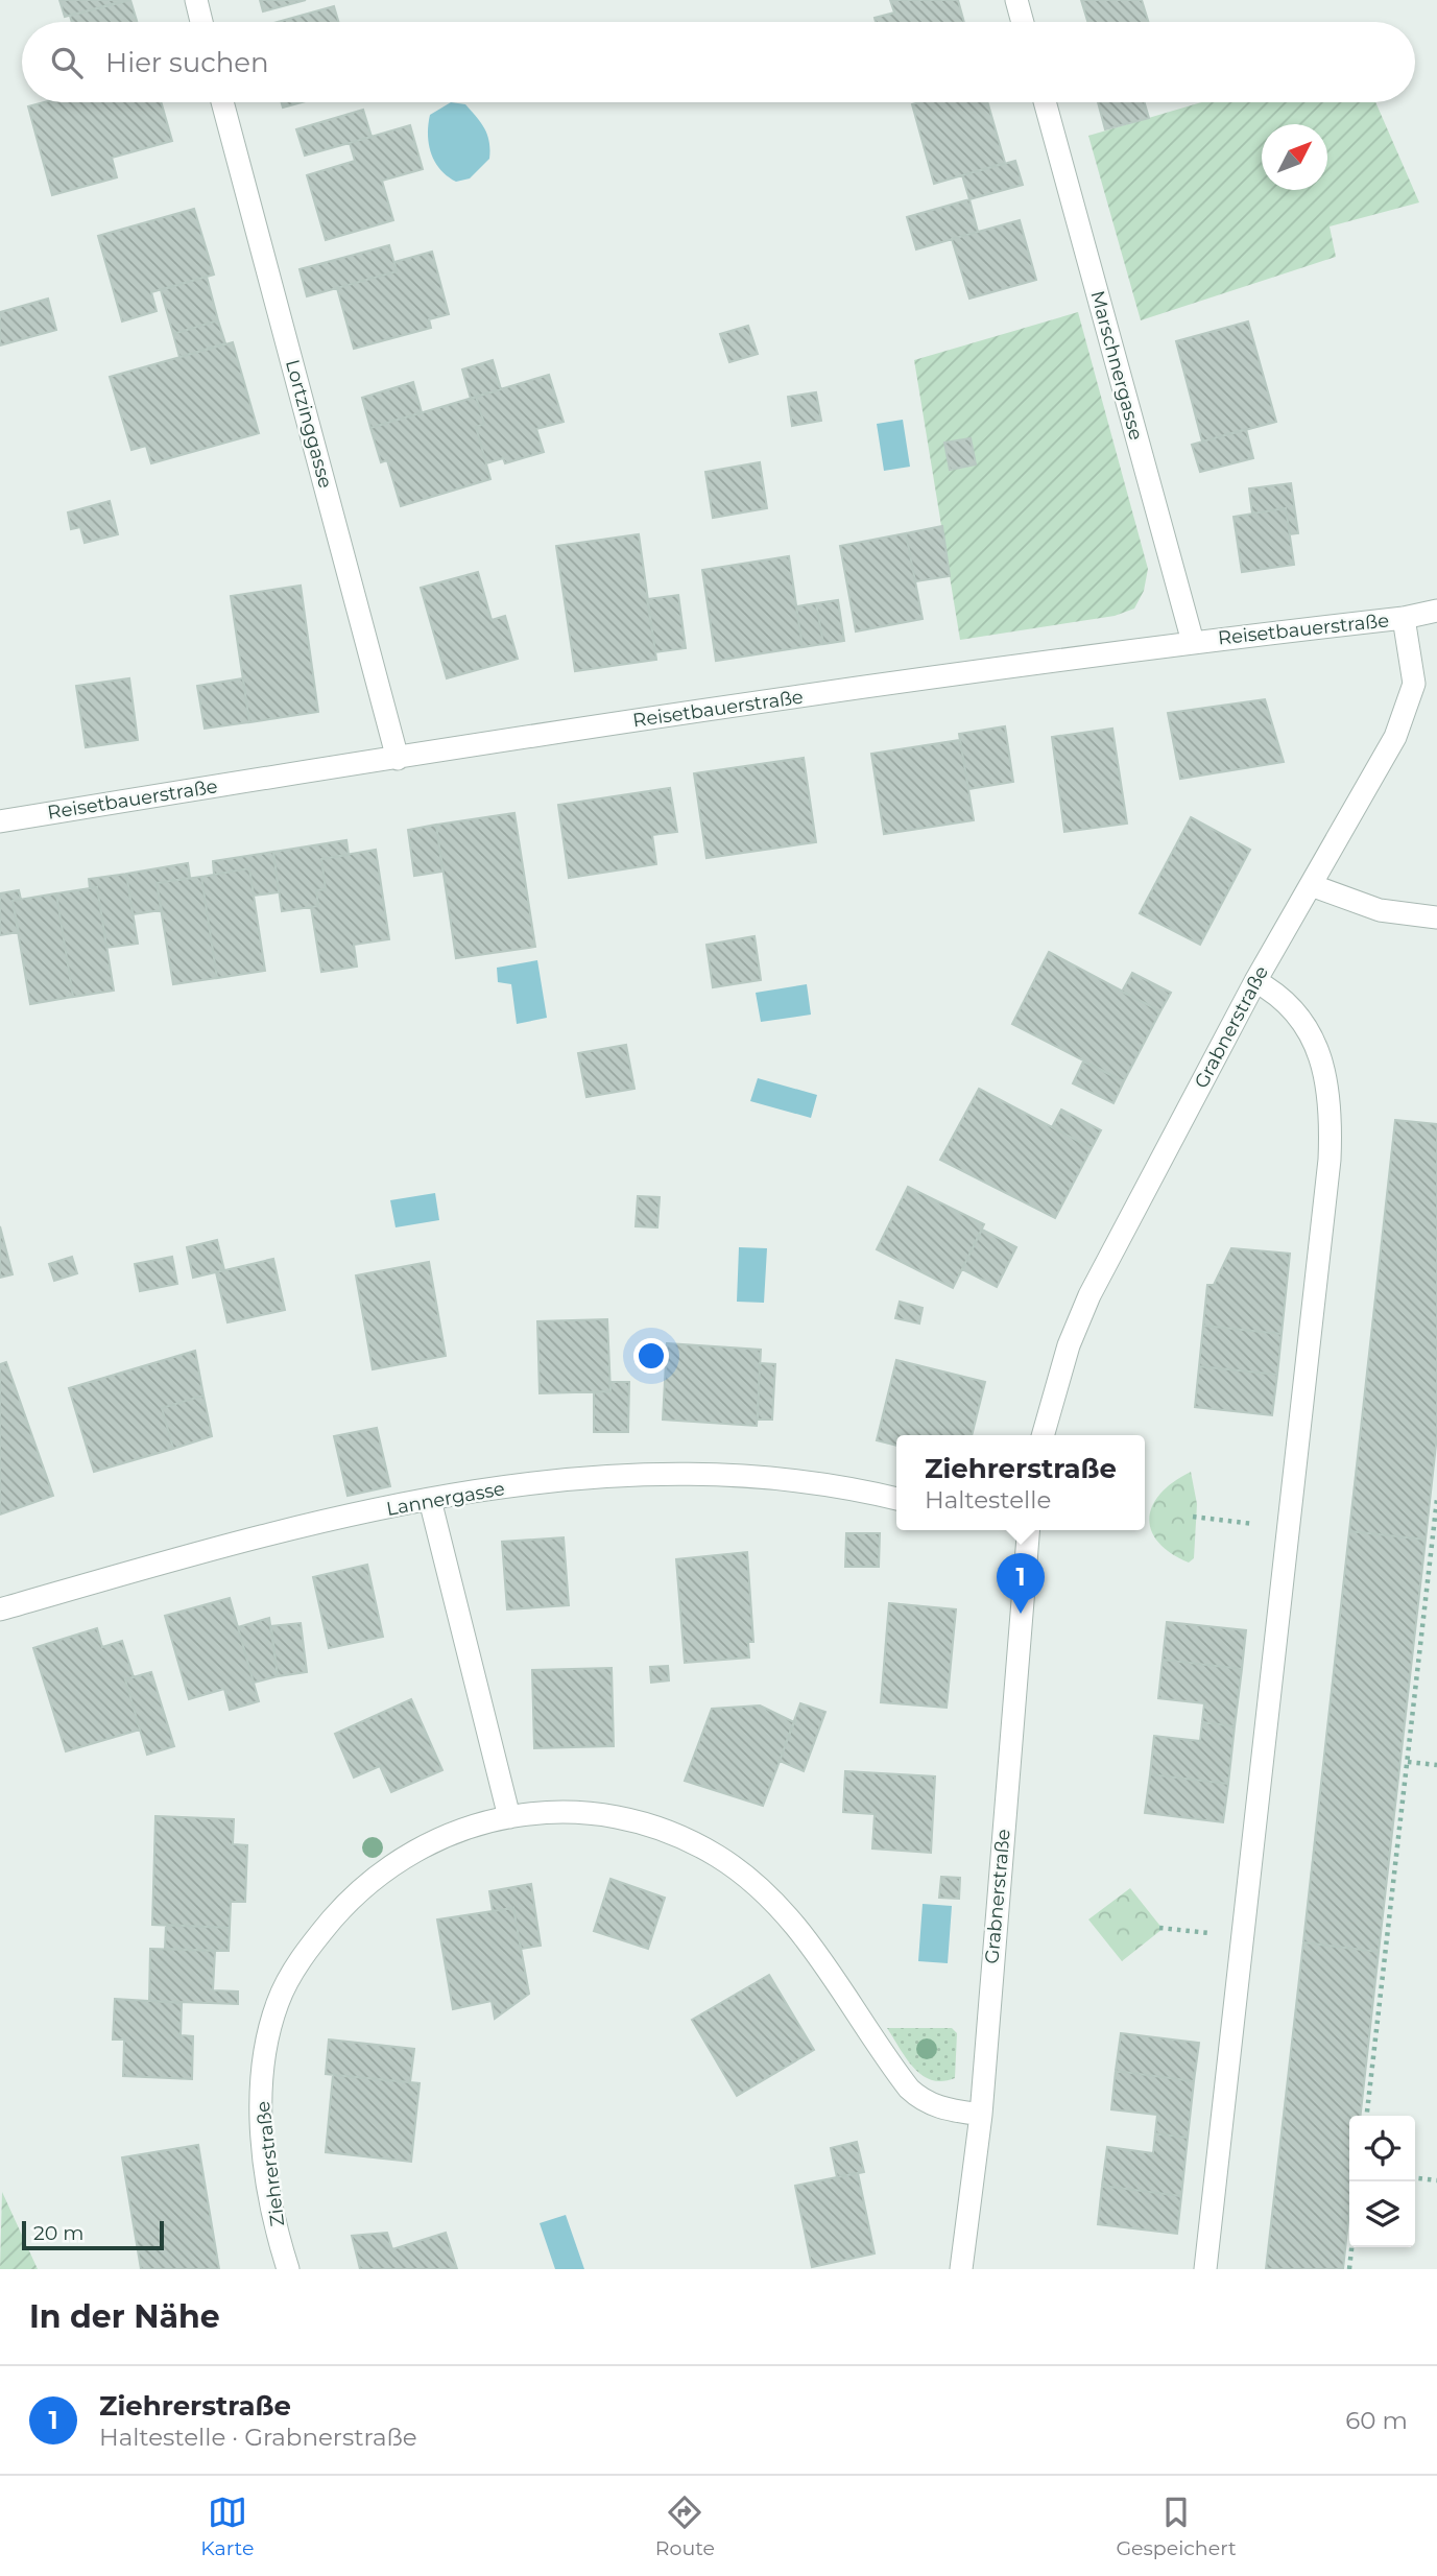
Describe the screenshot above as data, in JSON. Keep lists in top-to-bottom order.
{
  "streets": {
    "street": [
      "Marschnergasse",
      "Lortzinggasse",
      "Reisetbauerstraße",
      "Grabnerstraße",
      "Lannergasse",
      "Ziehrerstraße"
    ]
  },
  "crossings": [
    ["Marschnergasse", "Reisetbauerstraße"],
    ["Lortzinggasse", "Reisetbauerstraße"],
    ["Reisetbauerstraße", "Grabnerstraße"],
    ["Grabnerstraße", "Ziehrerstraße"]
  ],
  "scale_bar": "20 m",
  "north": "top right",
  "page": {
    "search": "Hier suchen",
    "popup": ["Ziehrerstraße", "Haltestelle"],
    "pins": "1",
    "scale": "20 m",
    "heading": "In der Nähe",
    "list": [
      {
        "mark": "1",
        "name": "Ziehrerstraße",
        "note": "Haltestelle · Grabnerstraße",
        "value": "60 m"
      }
    ],
    "nav": ["Karte", "Route", "Gespeichert"]
  }
}
